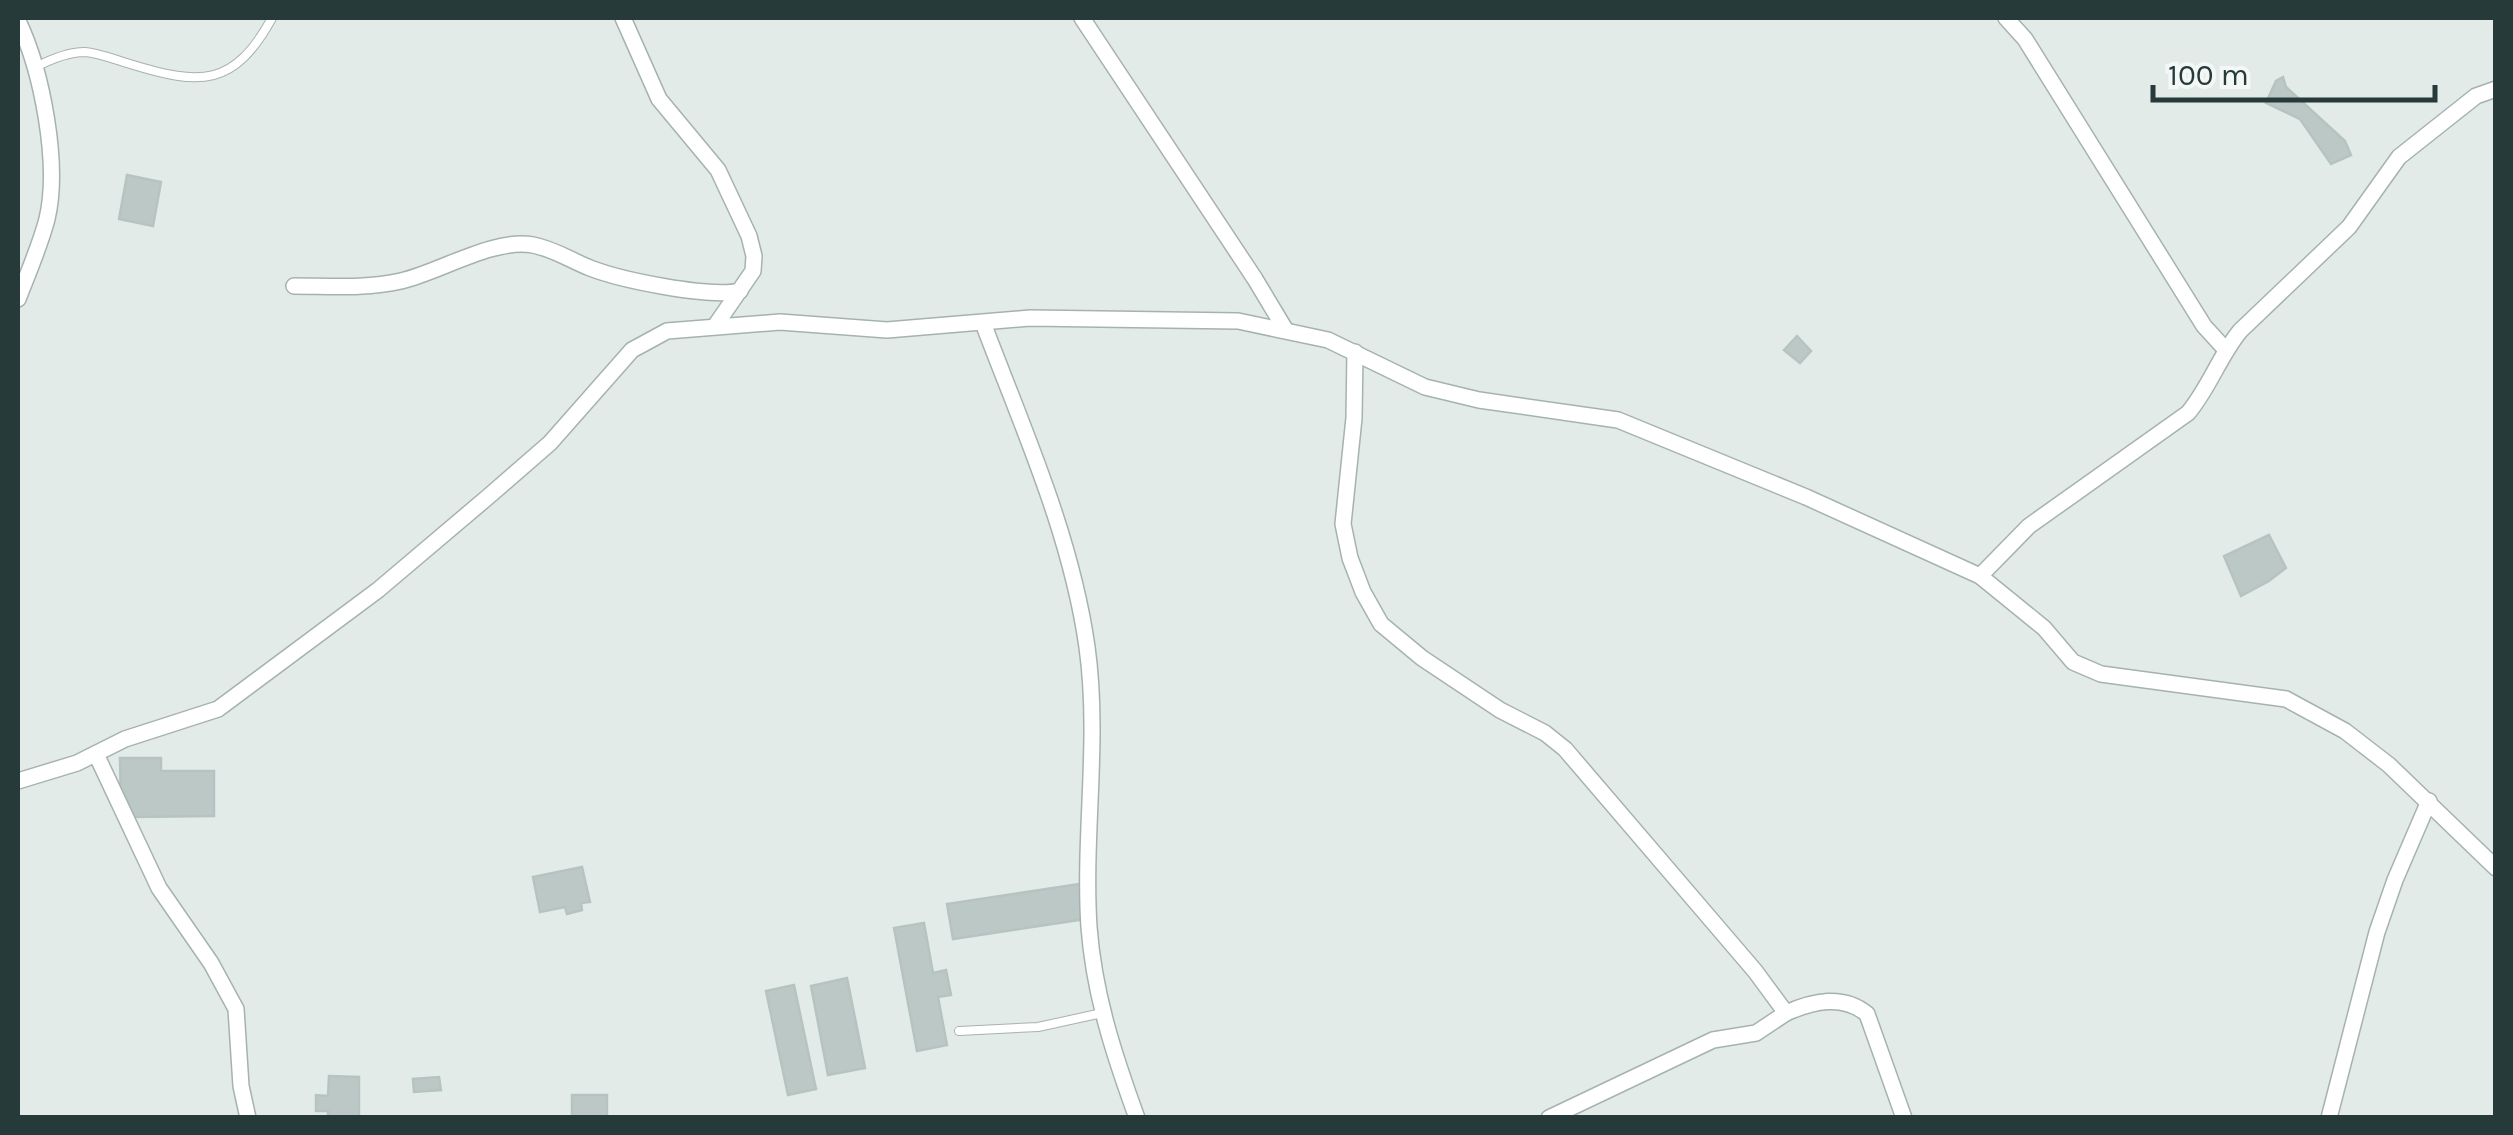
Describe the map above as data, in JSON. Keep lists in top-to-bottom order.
{
  "scale_bar": "100 m"
}
